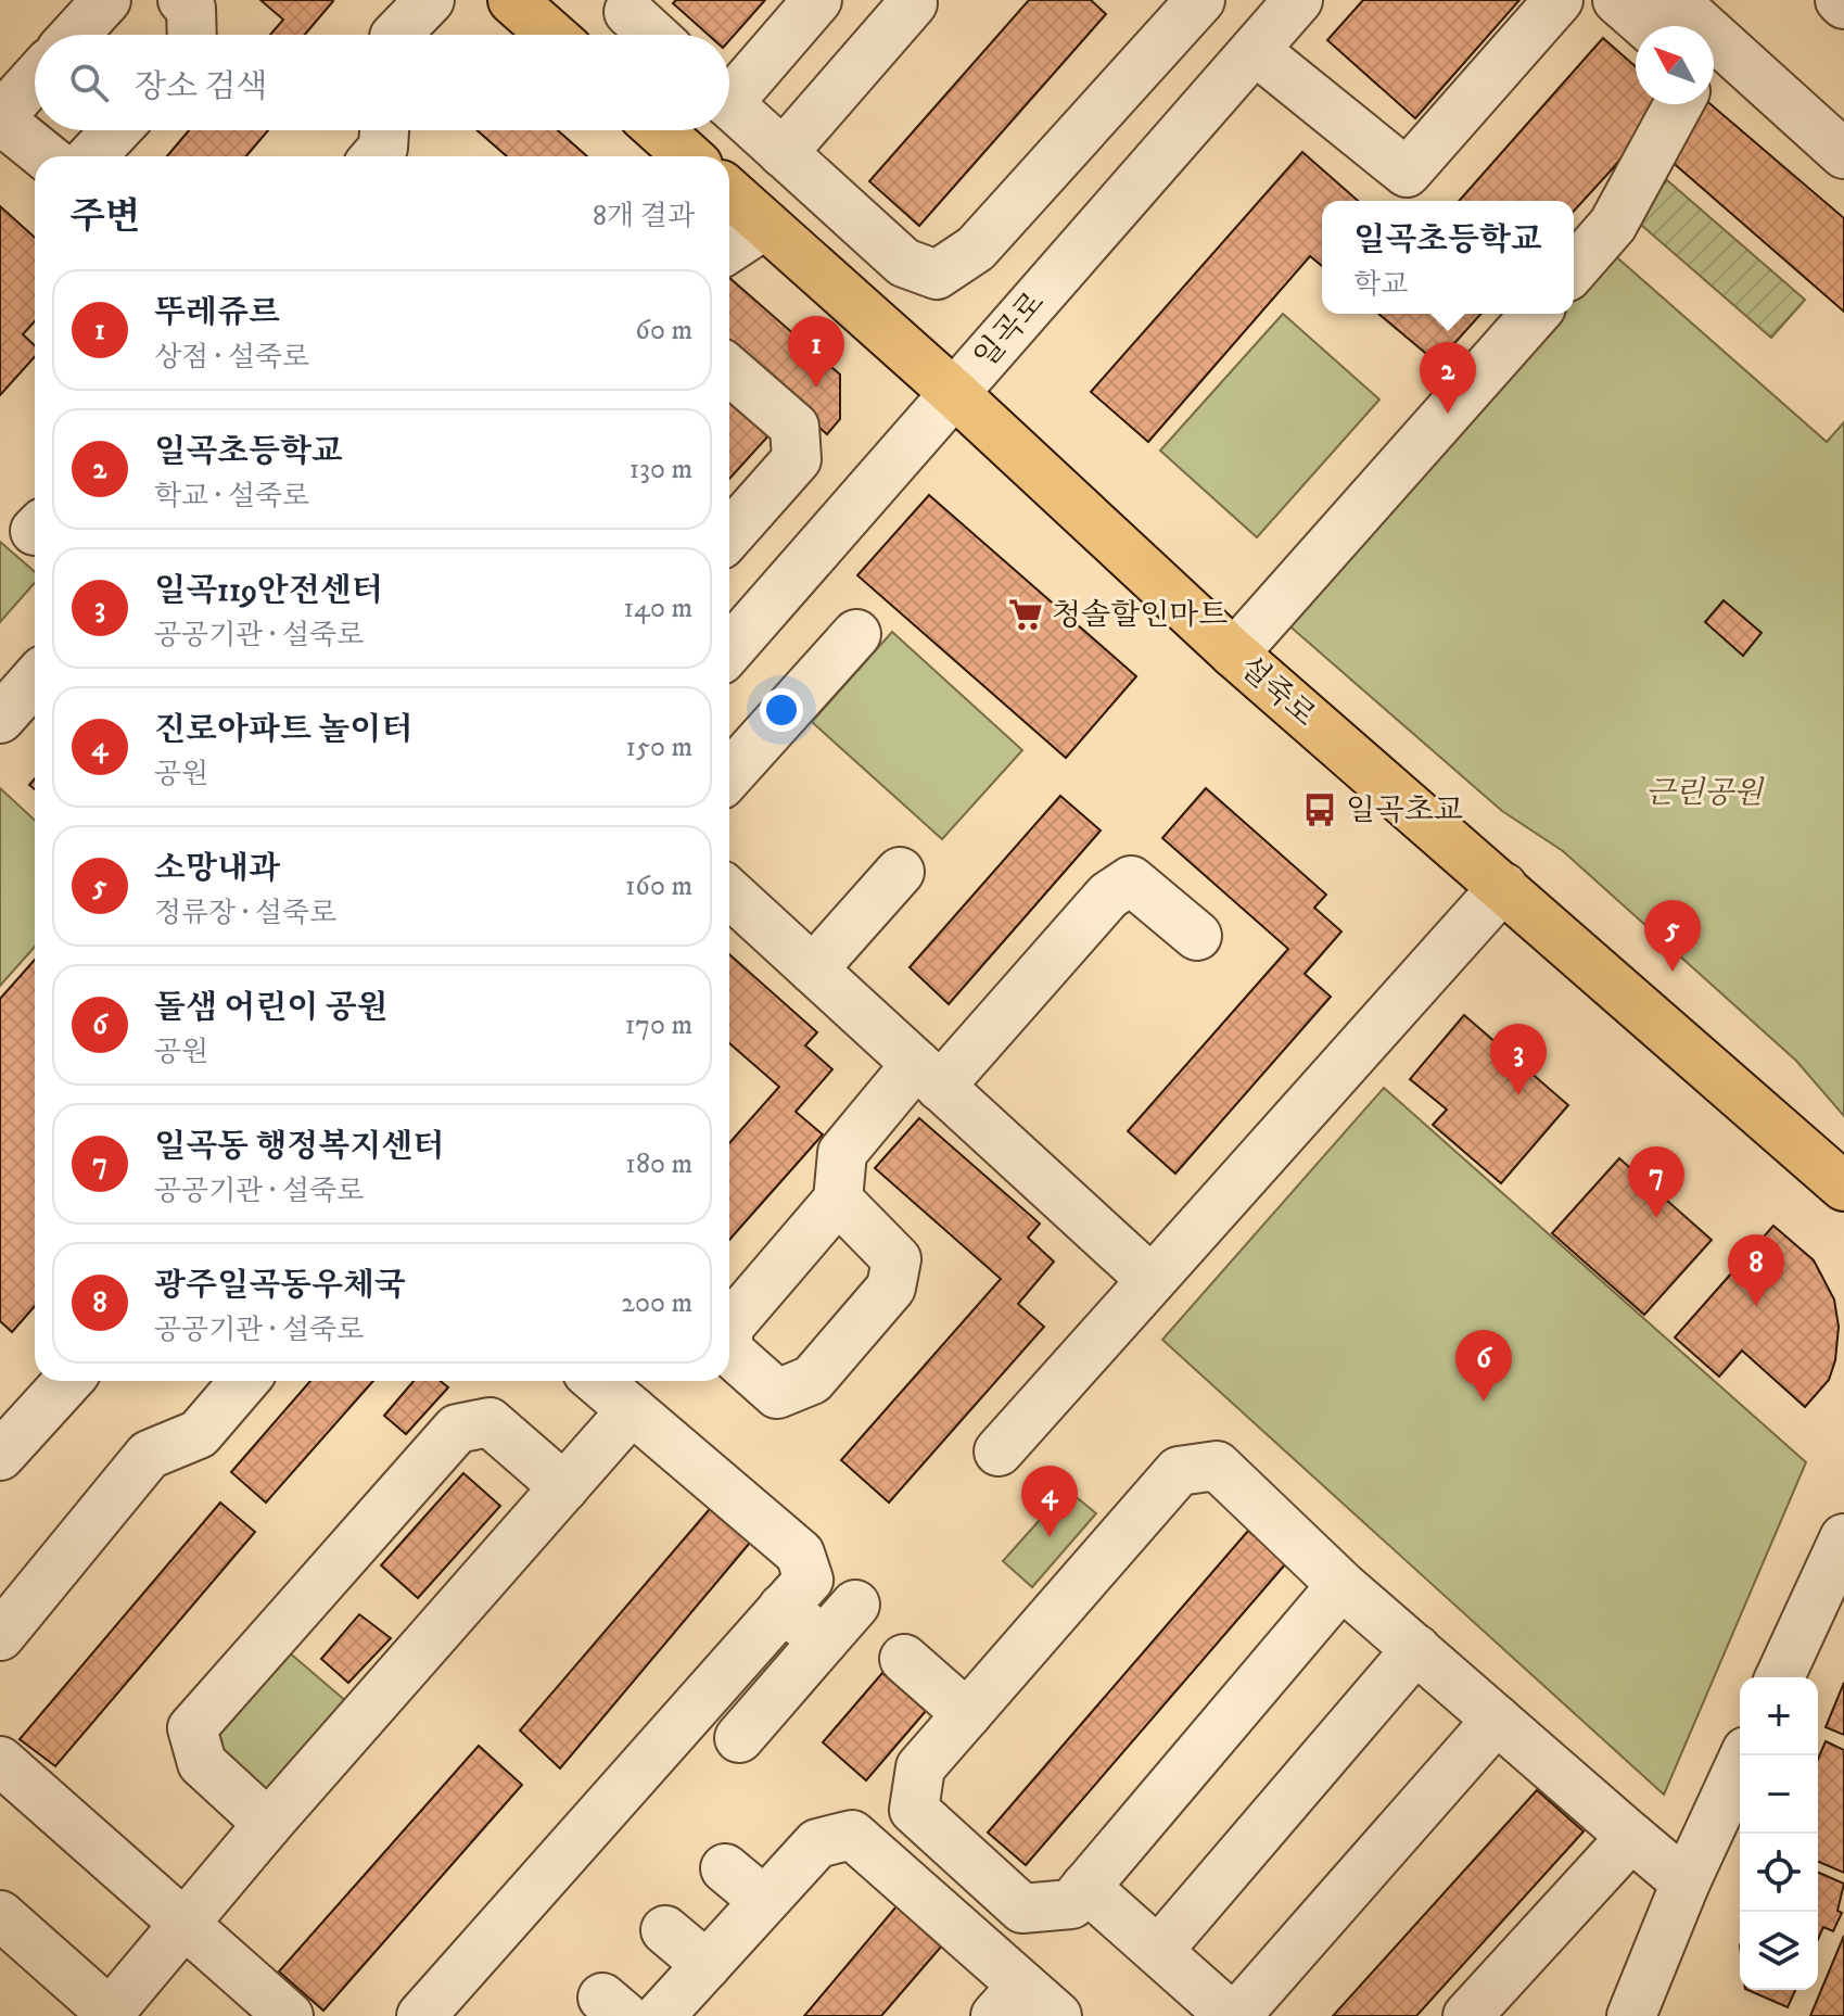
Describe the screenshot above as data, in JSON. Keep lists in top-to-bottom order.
{
  "streets": {
    "main road": ["설죽로"],
    "street": ["일곡로"]
  },
  "crossings": [
    ["일곡로", "설죽로"]
  ],
  "parks": ["근린공원"],
  "places": {
    "supermarket": ["청솔할인마트"],
    "bus stop": ["일곡초교"]
  },
  "north": "top left",
  "page": {
    "search": "장소 검색",
    "heading": ["주변", "8개 결과"],
    "popup": ["일곡초등학교", "학교"],
    "list": [
      {
        "mark": "1",
        "name": "뚜레쥬르",
        "note": "상점 · 설죽로",
        "value": "60 m"
      },
      {
        "mark": "2",
        "name": "일곡초등학교",
        "note": "학교 · 설죽로",
        "value": "130 m"
      },
      {
        "mark": "3",
        "name": "일곡119안전센터",
        "note": "공공기관 · 설죽로",
        "value": "140 m"
      },
      {
        "mark": "4",
        "name": "진로아파트 놀이터",
        "note": "공원",
        "value": "150 m"
      },
      {
        "mark": "5",
        "name": "소망내과",
        "note": "정류장 · 설죽로",
        "value": "160 m"
      },
      {
        "mark": "6",
        "name": "돌샘 어린이 공원",
        "note": "공원",
        "value": "170 m"
      },
      {
        "mark": "7",
        "name": "일곡동 행정복지센터",
        "note": "공공기관 · 설죽로",
        "value": "180 m"
      },
      {
        "mark": "8",
        "name": "광주일곡동우체국",
        "note": "공공기관 · 설죽로",
        "value": "200 m"
      }
    ],
    "pins": [
      "1",
      "2",
      "5",
      "3",
      "7",
      "8",
      "6",
      "4"
    ],
    "map_buttons": ["+", "−"]
  }
}
